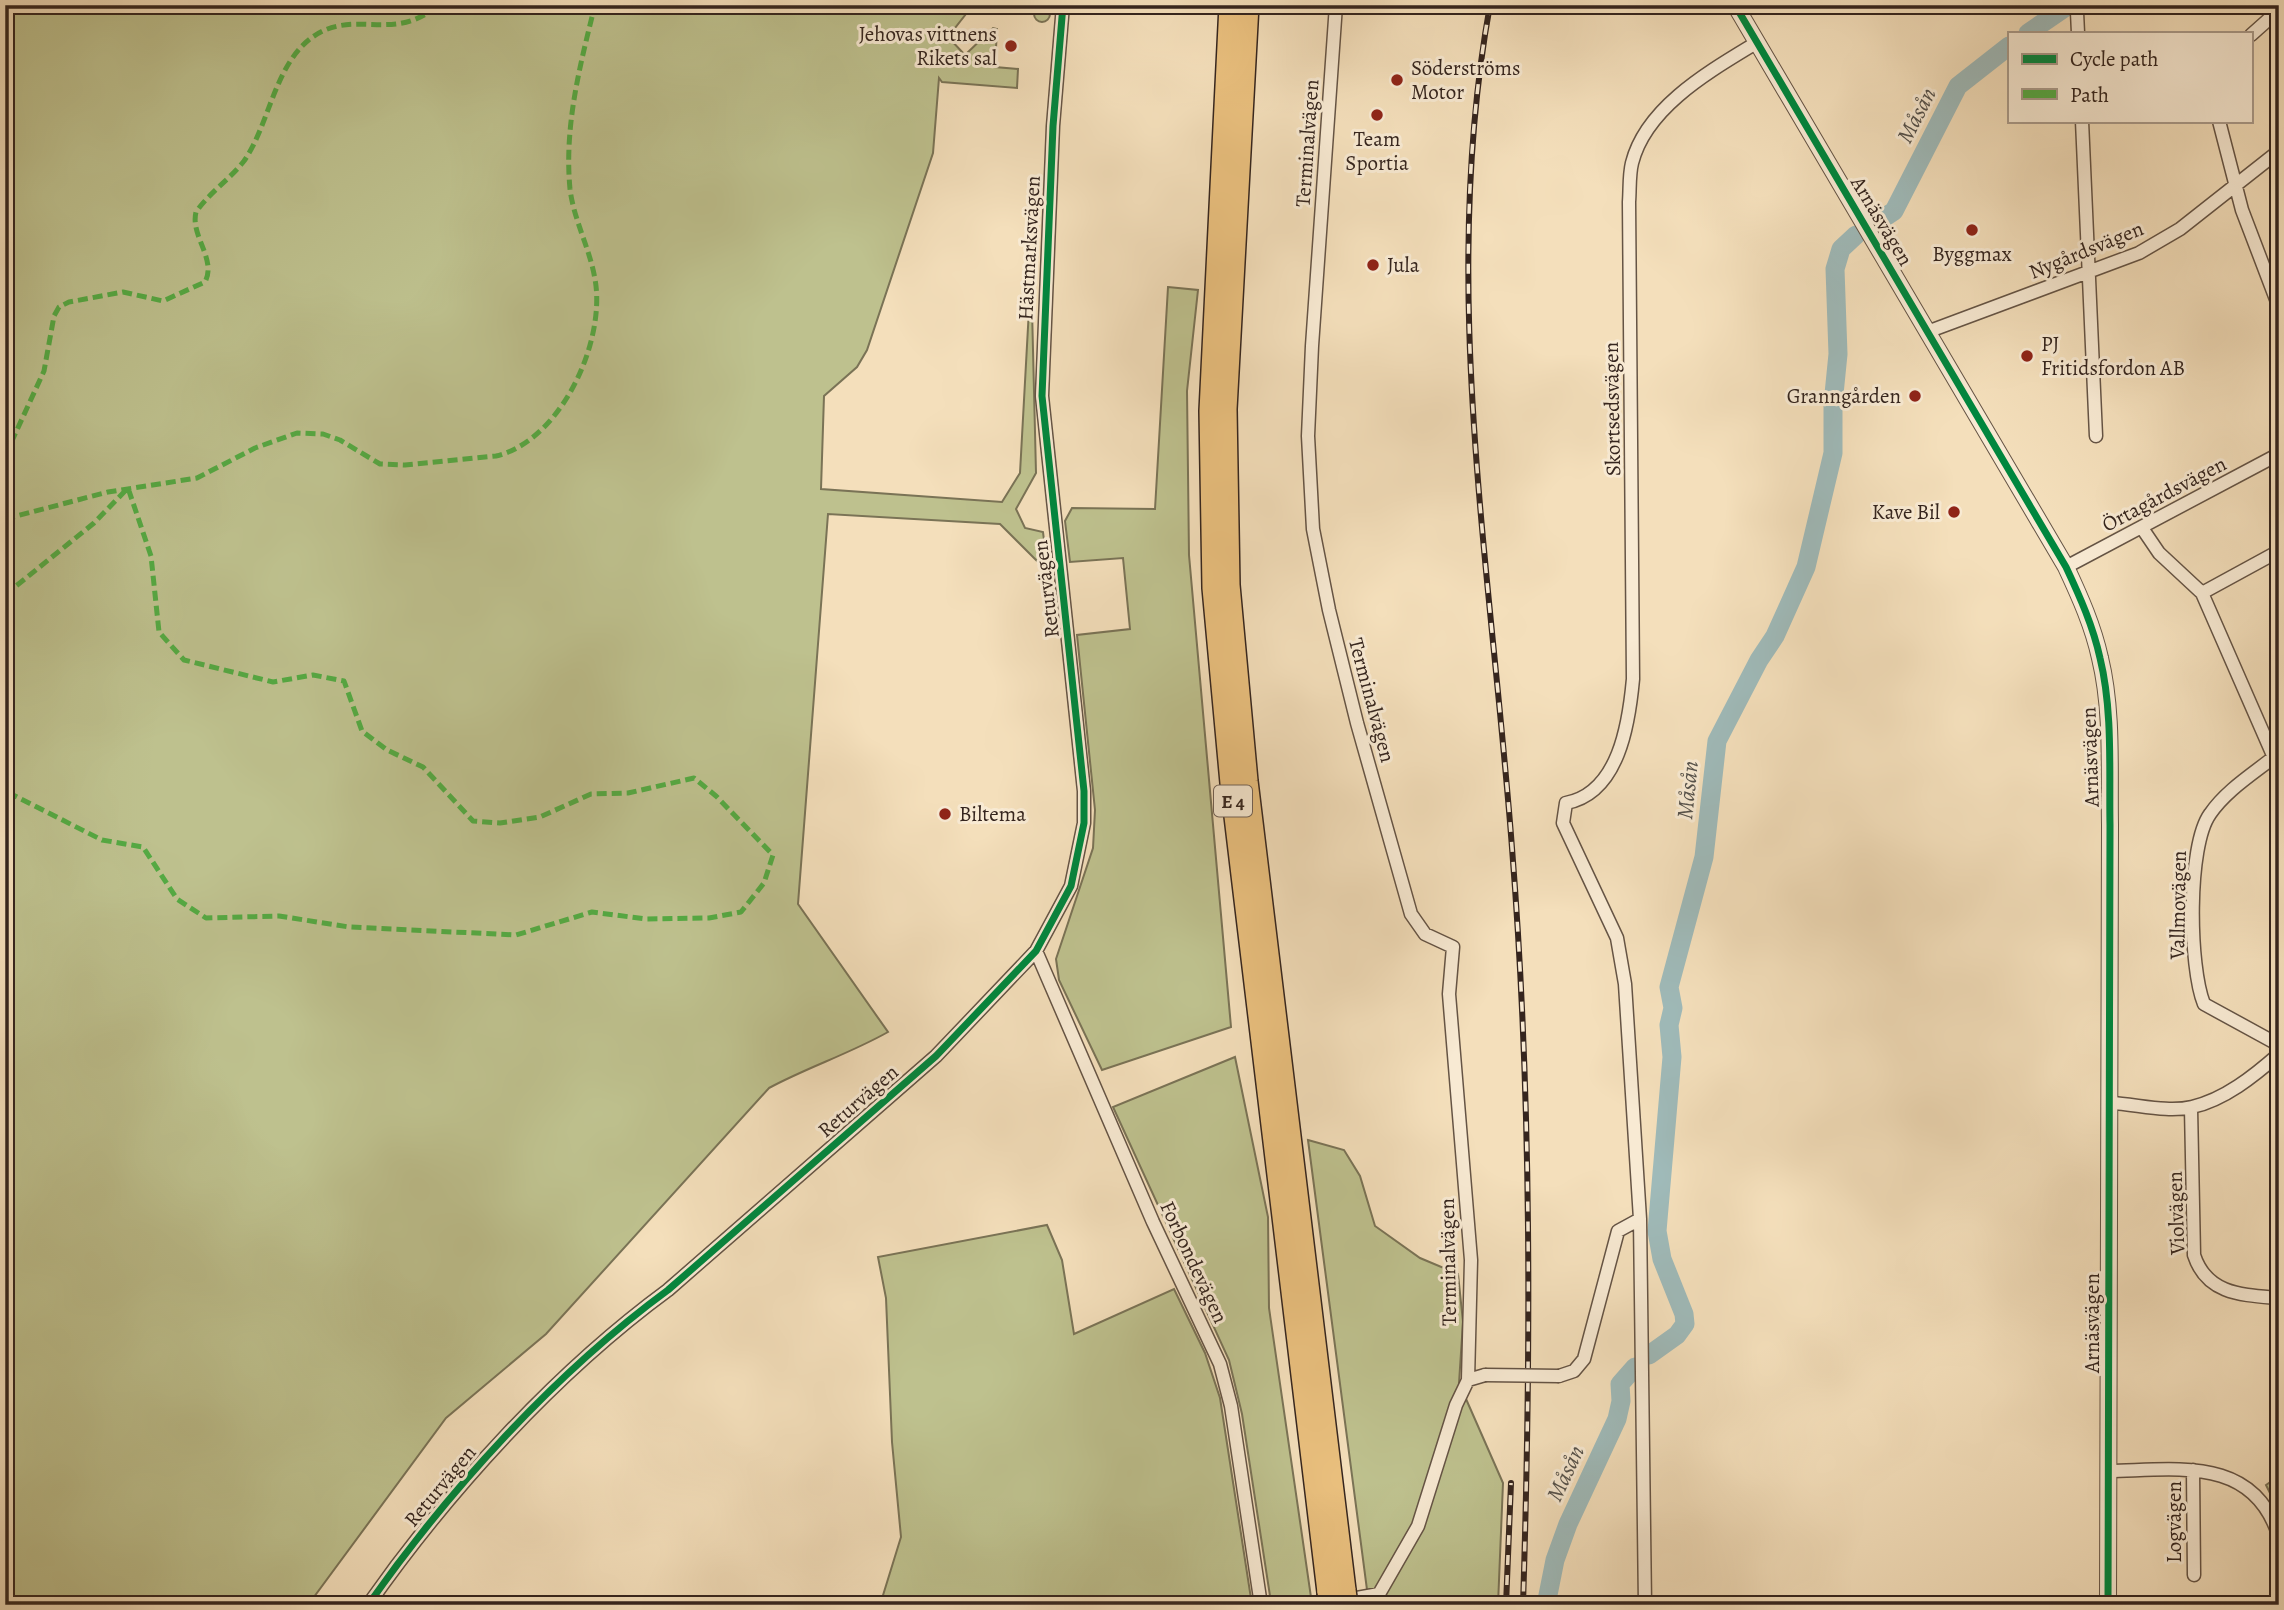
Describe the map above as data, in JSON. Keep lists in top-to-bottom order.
{
  "streets": {
    "highway": ["E 4"],
    "street": [
      "Terminalvägen",
      "Arnäsvägen",
      "Hästmarksvägen",
      "Nygårdsvägen",
      "Skortsedsvägen",
      "Örtagårdsvägen",
      "Returvägen",
      "Vallmovägen",
      "Violvägen",
      "Forbondevägen",
      "Logvägen"
    ]
  },
  "crossings": [
    ["Arnäsvägen", "Nygårdsvägen"],
    ["Arnäsvägen", "Skortsedsvägen"],
    ["Arnäsvägen", "Örtagårdsvägen"],
    ["Hästmarksvägen", "Returvägen"],
    ["Returvägen", "Forbondevägen"]
  ],
  "water": ["Måsån"],
  "places": [
    "Jehovas vittnens Rikets sal",
    "Söderströms Motor",
    "Team Sportia",
    "Byggmax",
    "Jula",
    "PJ Fritidsfordon AB",
    "Granngården",
    "Kave Bil",
    "Biltema"
  ],
  "legend": ["Cycle path", "Path"]
}
